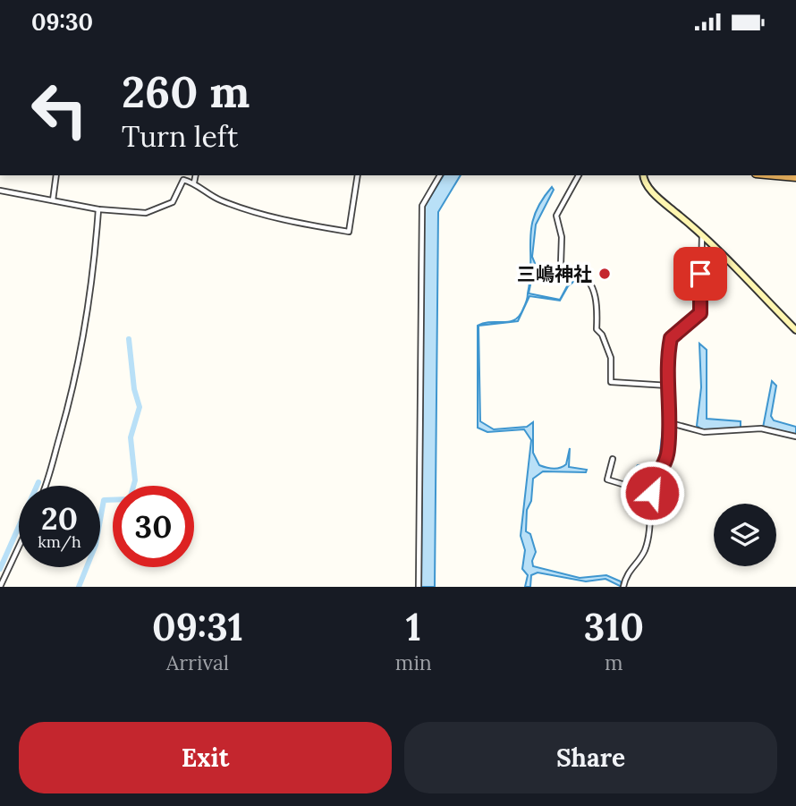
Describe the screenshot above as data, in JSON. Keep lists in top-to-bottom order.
{
  "places": ["三嶋神社"],
  "page": {
    "status": "09:30",
    "turn": ["260 m", "Turn left"],
    "speed": "20 km/h",
    "limit": "30",
    "eta": [
      "09:31",
      "Arrival",
      "1",
      "min",
      "310",
      "m"
    ],
    "buttons": ["Exit", "Share"]
  }
}
